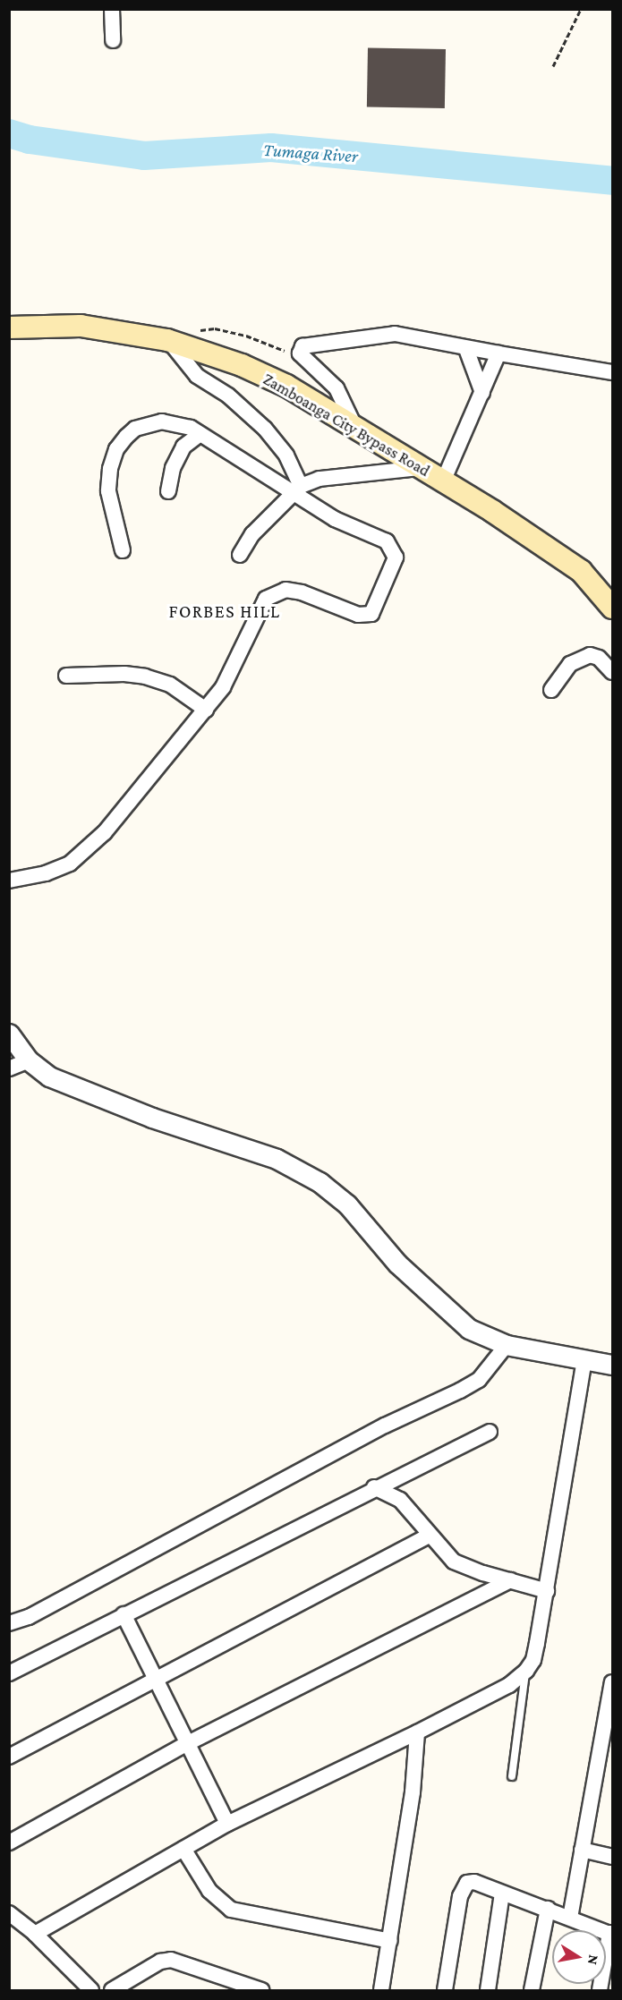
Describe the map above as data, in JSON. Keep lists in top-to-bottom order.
{
  "streets": {
    "main road": ["Zamboanga City Bypass Road"]
  },
  "districts": ["FORBES HILL"],
  "water": ["Tumaga River"],
  "north": "right"
}
